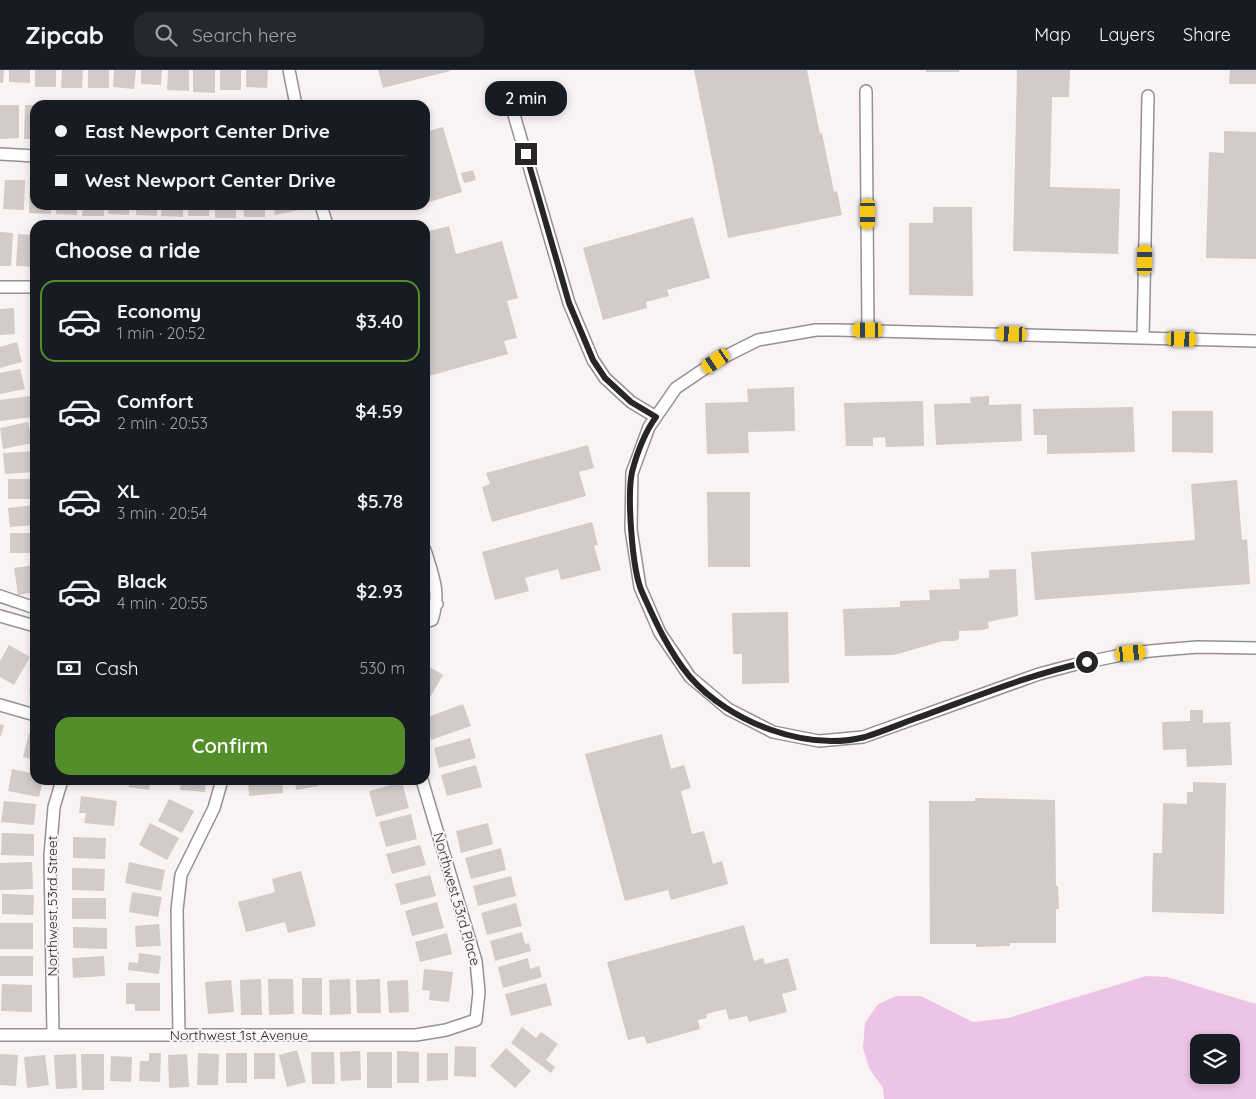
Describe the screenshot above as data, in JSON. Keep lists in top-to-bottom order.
{
  "streets": {
    "street": ["Northwest 53rd Place", "Northwest 53rd Street", "Northwest 1st Avenue"]
  },
  "crossings": [
    ["Northwest 53rd Place", "Northwest 1st Avenue"],
    ["Northwest 53rd Street", "Northwest 1st Avenue"]
  ],
  "page": {
    "header": "Zipcab",
    "search": "Search here",
    "nav": ["Map", "Layers", "Share"],
    "bubble": "2 min",
    "banner": ["East Newport Center Drive", "West Newport Center Drive"],
    "heading": "Choose a ride",
    "list": [
      {
        "name": "Economy",
        "note": "1 min · 20:52",
        "value": "$3.40"
      },
      {
        "name": "Comfort",
        "note": "2 min · 20:53",
        "value": "$4.59"
      },
      {
        "name": "XL",
        "note": "3 min · 20:54",
        "value": "$5.78"
      },
      {
        "name": "Black",
        "note": "4 min · 20:55",
        "value": "$2.93"
      }
    ],
    "pay": ["Cash", "530 m"],
    "buttons": "Confirm"
  }
}
